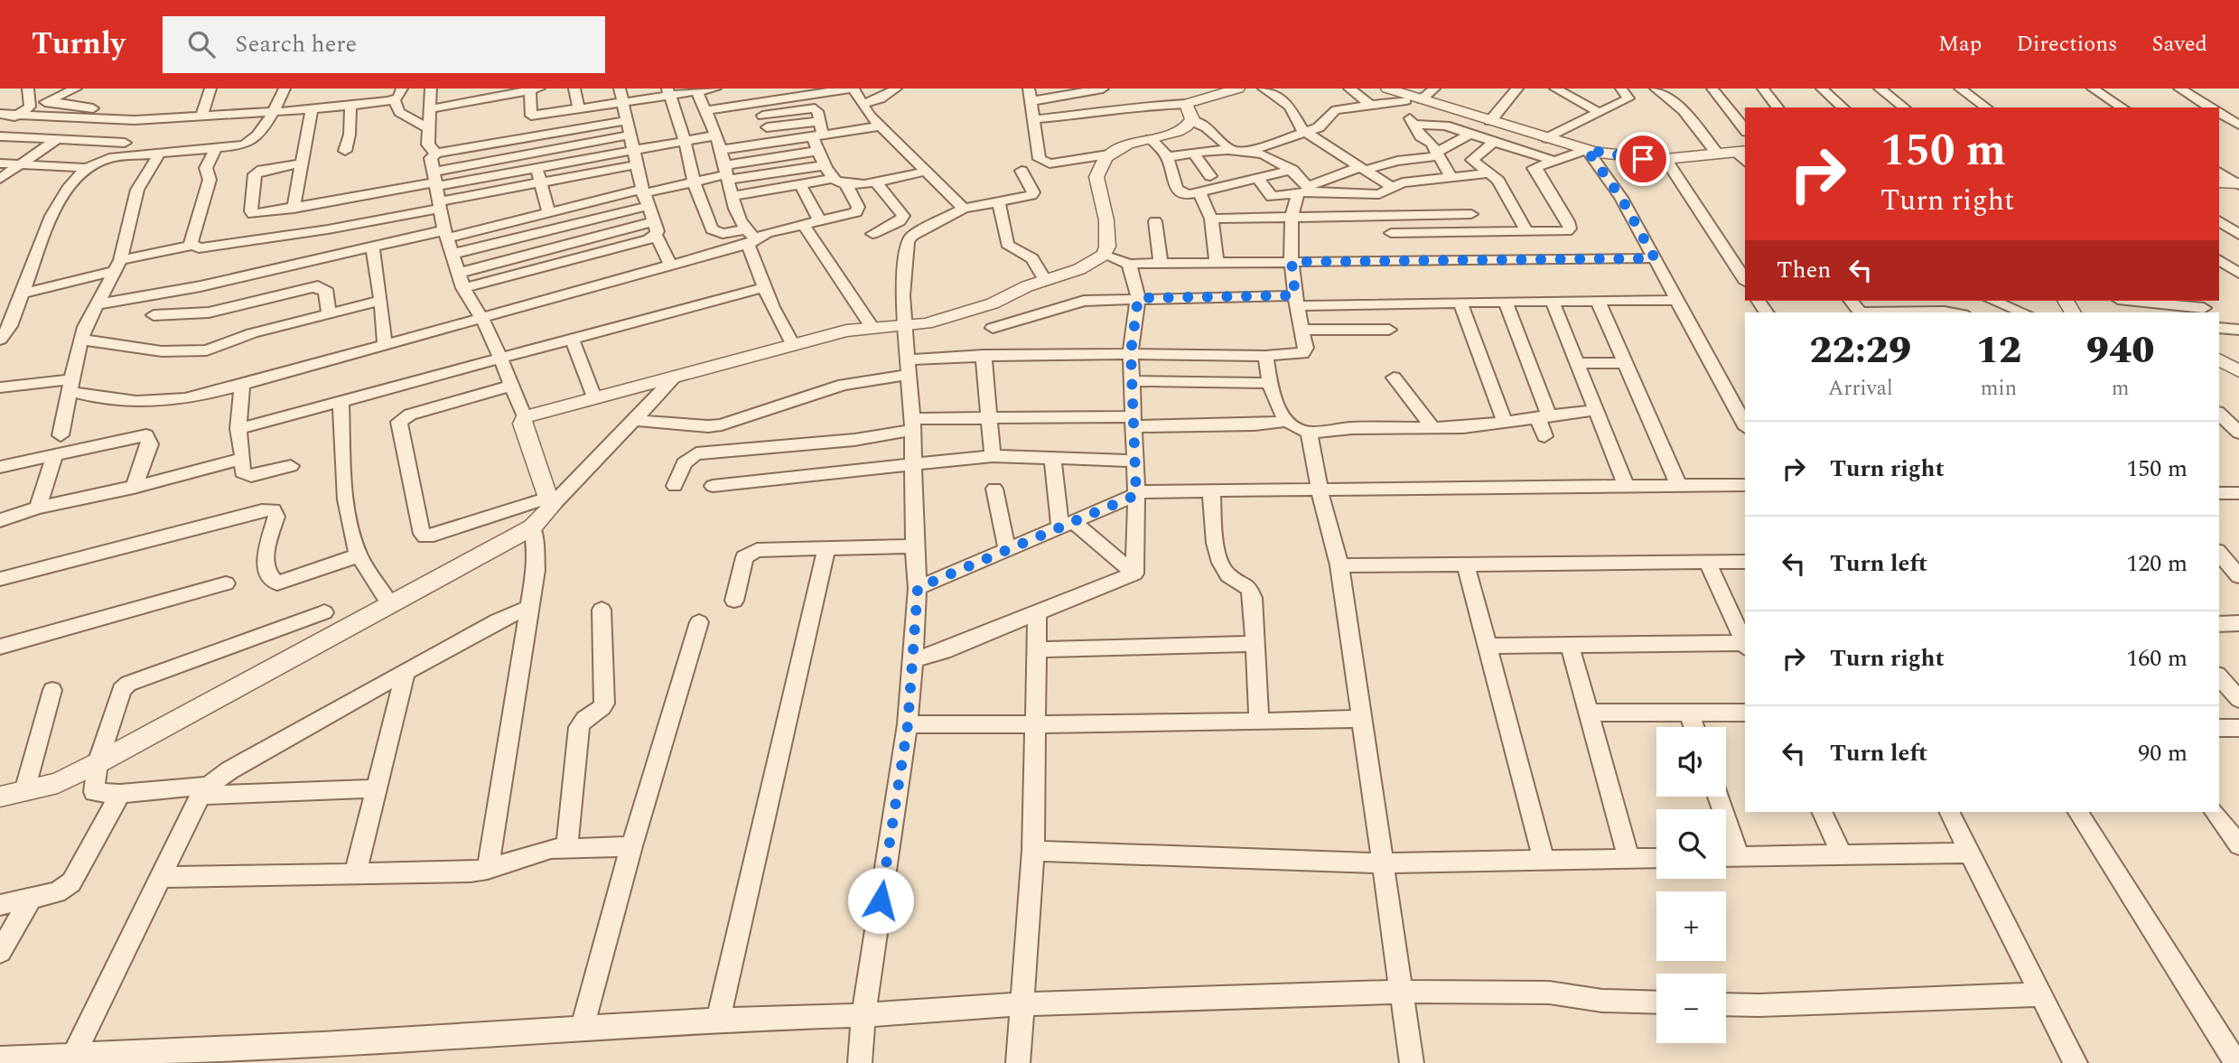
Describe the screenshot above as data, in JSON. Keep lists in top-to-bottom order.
{
  "page": {
    "header": "Turnly",
    "search": "Search here",
    "nav": ["Map", "Directions", "Saved"],
    "turn": ["150 m", "Turn right"],
    "then": "Then",
    "eta": [
      "22:29",
      "Arrival",
      "12",
      "min",
      "940",
      "m"
    ],
    "list": [
      {
        "name": "Turn right",
        "value": "150 m"
      },
      {
        "name": "Turn left",
        "value": "120 m"
      },
      {
        "name": "Turn right",
        "value": "160 m"
      },
      {
        "name": "Turn left",
        "value": "90 m"
      }
    ],
    "map_buttons": ["+", "−"]
  }
}
